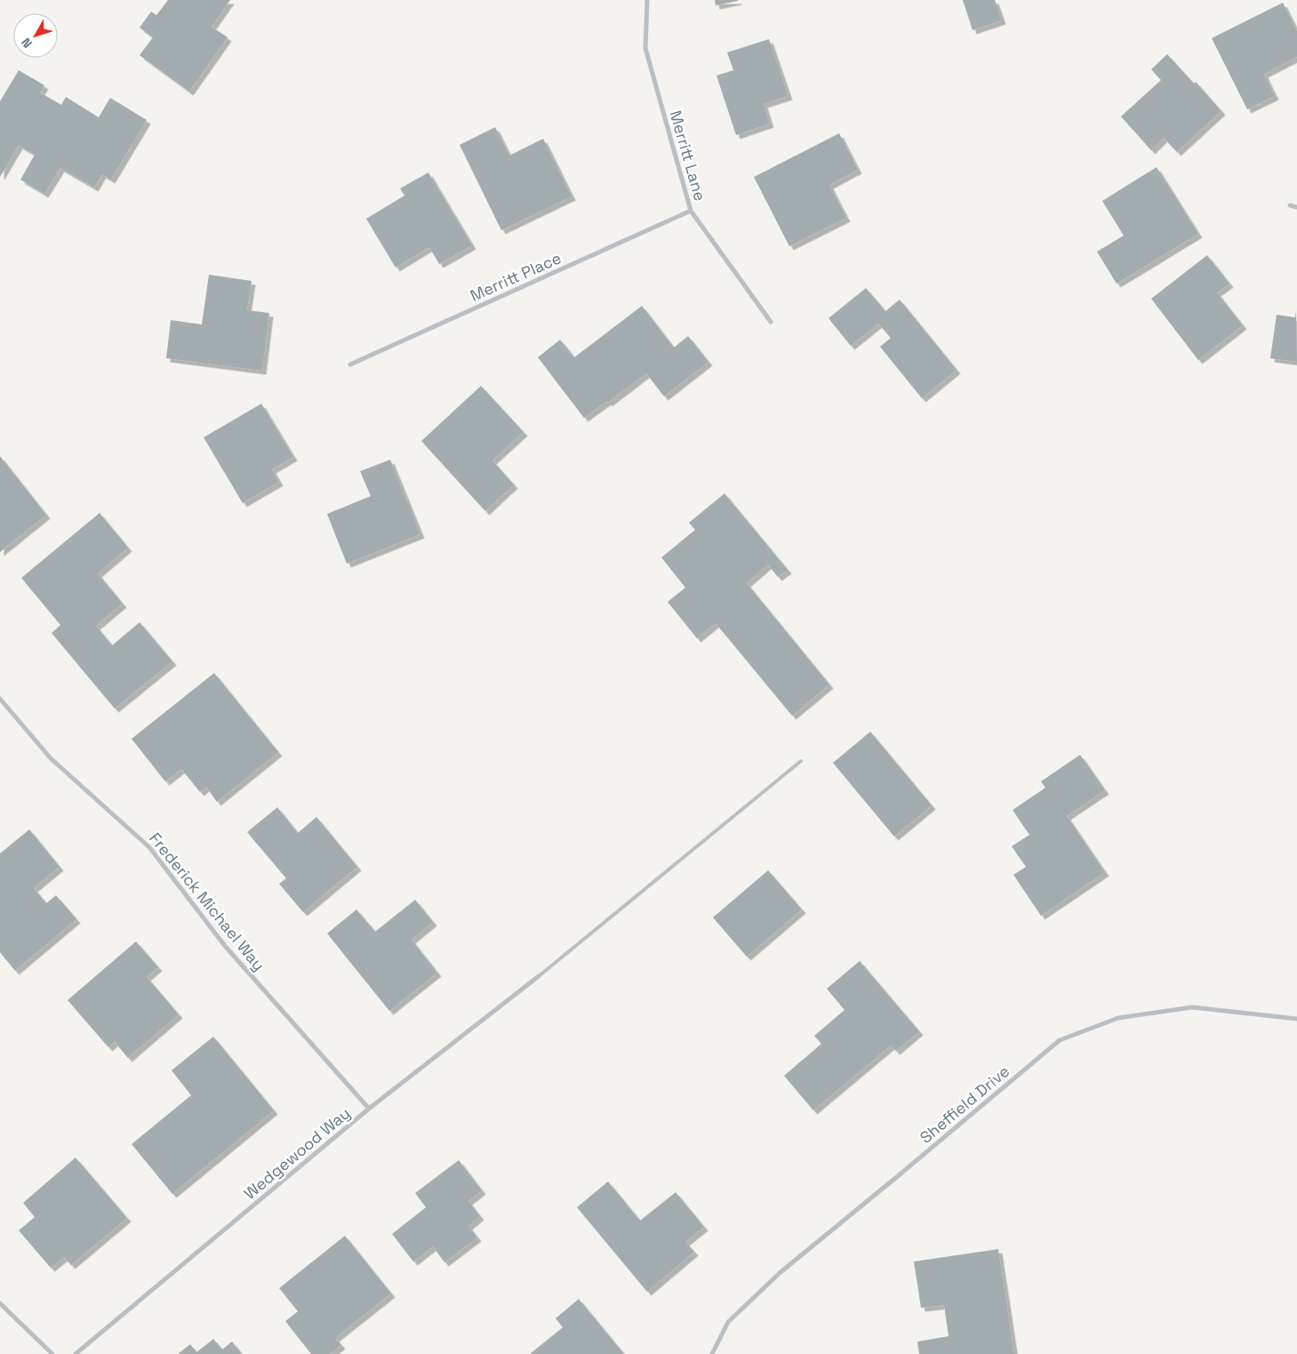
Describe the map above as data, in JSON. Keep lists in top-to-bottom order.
{
  "streets": {
    "street": [
      "Merritt Lane",
      "Merritt Place",
      "Frederick Michael Way",
      "Sheffield Drive",
      "Wedgewood Way"
    ]
  },
  "crossings": [
    ["Merritt Lane", "Merritt Place"],
    ["Frederick Michael Way", "Wedgewood Way"]
  ],
  "north": "bottom left"
}
